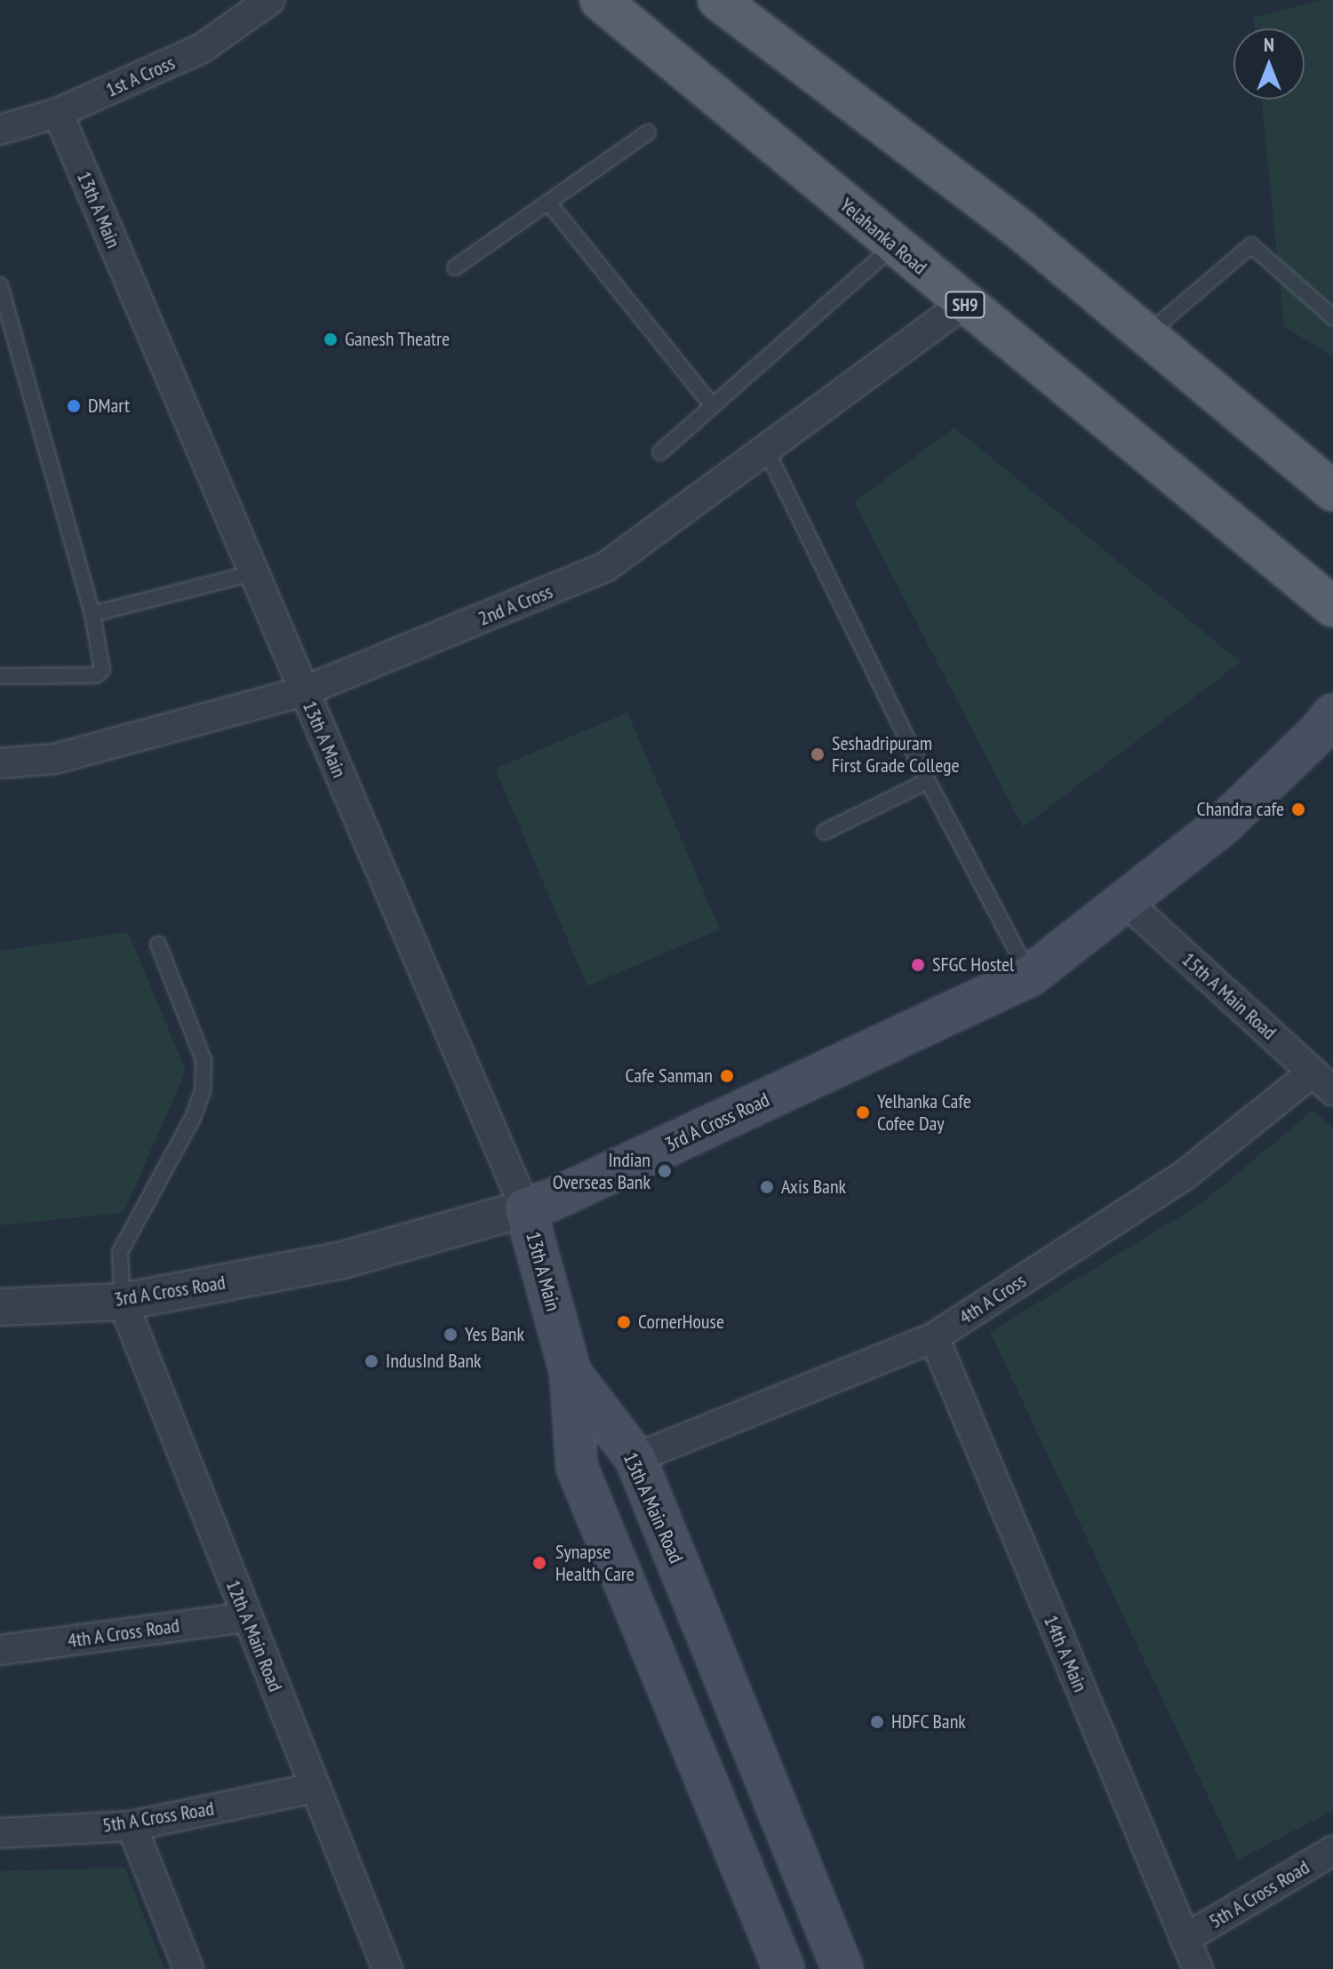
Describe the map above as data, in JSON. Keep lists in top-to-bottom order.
{
  "streets": {
    "main road": [
      "13th A Main",
      "Yelahanka Road",
      "SH9",
      "3rd A Cross Road",
      "13th A Main Road"
    ],
    "street": [
      "1st A Cross",
      "2nd A Cross",
      "15th A Main Road",
      "4th A Cross",
      "4th A Cross Road",
      "12th A Main Road",
      "14th A Main",
      "5th A Cross Road"
    ]
  },
  "crossings": [
    ["1st A Cross", "13th A Main"],
    ["13th A Main", "2nd A Cross"],
    ["13th A Main", "3rd A Cross Road"],
    ["13th A Main", "13th A Main Road"],
    ["Yelahanka Road", "2nd A Cross"],
    ["15th A Main Road", "3rd A Cross Road"],
    ["15th A Main Road", "4th A Cross"],
    ["3rd A Cross Road", "12th A Main Road"],
    ["4th A Cross", "13th A Main Road"],
    ["4th A Cross", "14th A Main"],
    ["4th A Cross Road", "12th A Main Road"],
    ["12th A Main Road", "5th A Cross Road"],
    ["14th A Main", "5th A Cross Road"]
  ],
  "places": [
    "Ganesh Theatre",
    "DMart",
    "Seshadripuram First Grade College",
    "Chandra cafe",
    "SFGC Hostel",
    "Cafe Sanman",
    "Yelhanka Cafe Cofee Day",
    "Indian Overseas Bank",
    "Axis Bank",
    "CornerHouse",
    "Yes Bank",
    "IndusInd Bank",
    "Synapse Health Care",
    "HDFC Bank"
  ],
  "north": "top"
}
